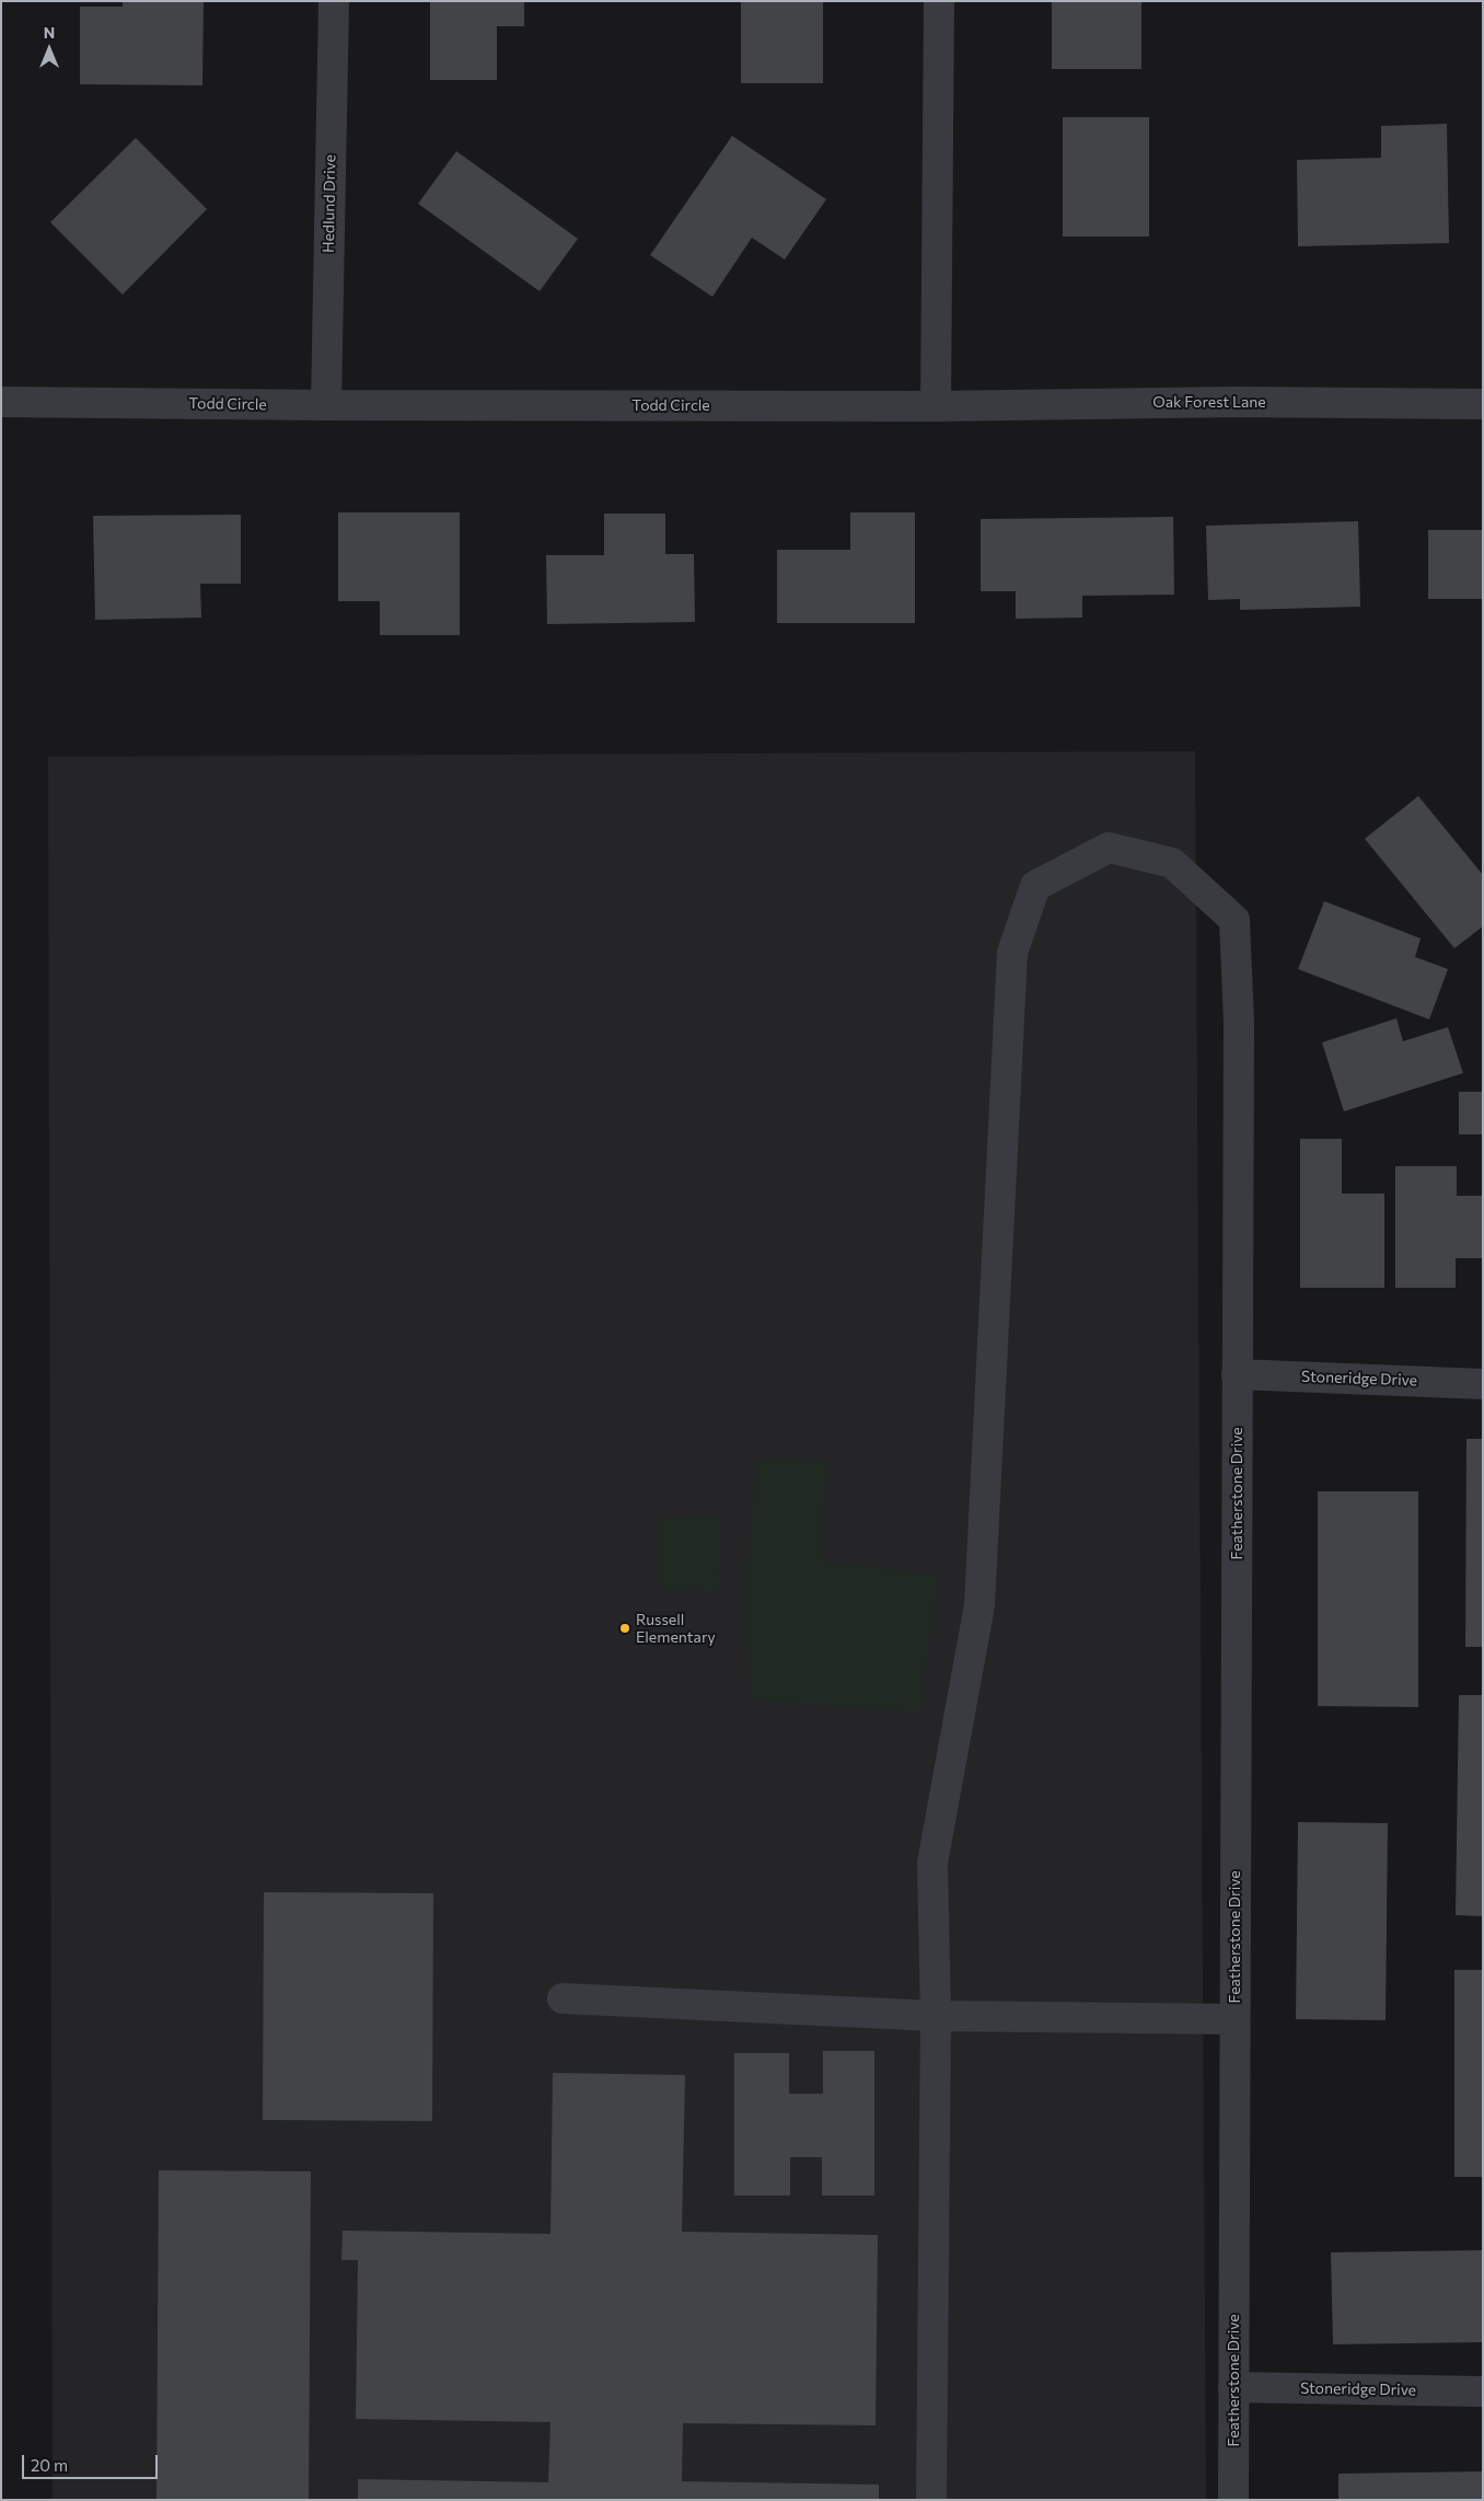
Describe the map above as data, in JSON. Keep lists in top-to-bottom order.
{
  "streets": {
    "street": [
      "Hedlund Drive",
      "Oak Forest Lane",
      "Todd Circle",
      "Stoneridge Drive",
      "Featherstone Drive"
    ]
  },
  "crossings": [
    ["Hedlund Drive", "Todd Circle"],
    ["Oak Forest Lane", "Todd Circle"],
    ["Stoneridge Drive", "Featherstone Drive"]
  ],
  "places": ["Russell Elementary"],
  "scale_bar": "20 m",
  "north": "top"
}
